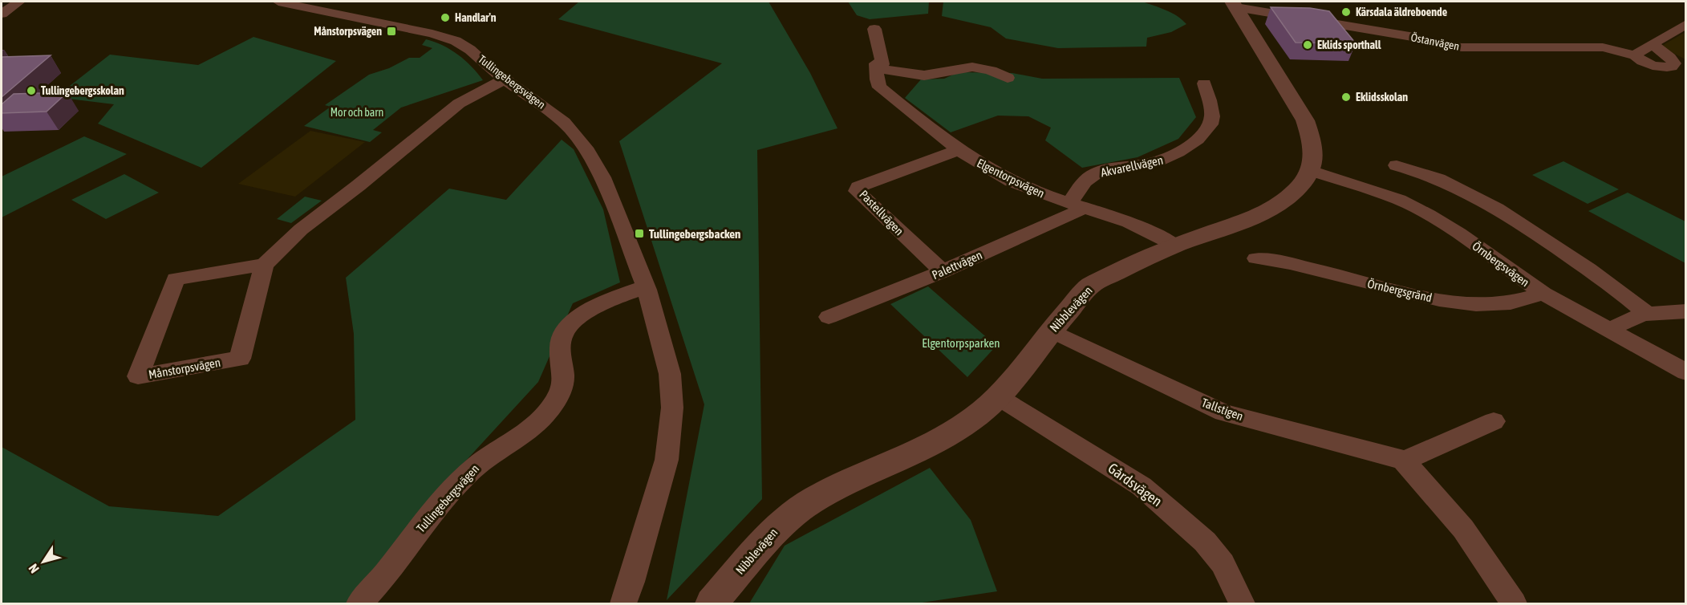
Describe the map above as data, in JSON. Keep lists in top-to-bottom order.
{
  "streets": {
    "street": [
      "Östanvägen",
      "Tullingebergsvägen",
      "Akvarellvägen",
      "Elgentorpsvägen",
      "Pastellvägen",
      "Örnbergsvägen",
      "Palettvägen",
      "Örnbergsgränd",
      "Nibblevägen",
      "Månstorpsvägen",
      "Tallstigen",
      "Gårdsvägen"
    ]
  },
  "crossings": [
    ["Akvarellvägen", "Elgentorpsvägen"],
    ["Akvarellvägen", "Palettvägen"],
    ["Elgentorpsvägen", "Pastellvägen"],
    ["Elgentorpsvägen", "Palettvägen"],
    ["Elgentorpsvägen", "Nibblevägen"],
    ["Pastellvägen", "Palettvägen"],
    ["Örnbergsvägen", "Örnbergsgränd"],
    ["Örnbergsvägen", "Nibblevägen"],
    ["Nibblevägen", "Tallstigen"],
    ["Nibblevägen", "Gårdsvägen"]
  ],
  "parks": ["Mor och barn", "Elgentorpsparken"],
  "places": {
    "other": [
      "Kärsdala äldreboende",
      "Handlar'n",
      "Eklids sporthall",
      "Tullingebergsskolan",
      "Eklidsskolan"
    ],
    "transit": ["Månstorpsvägen", "Tullingebergsbacken"]
  },
  "north": "bottom left"
}
